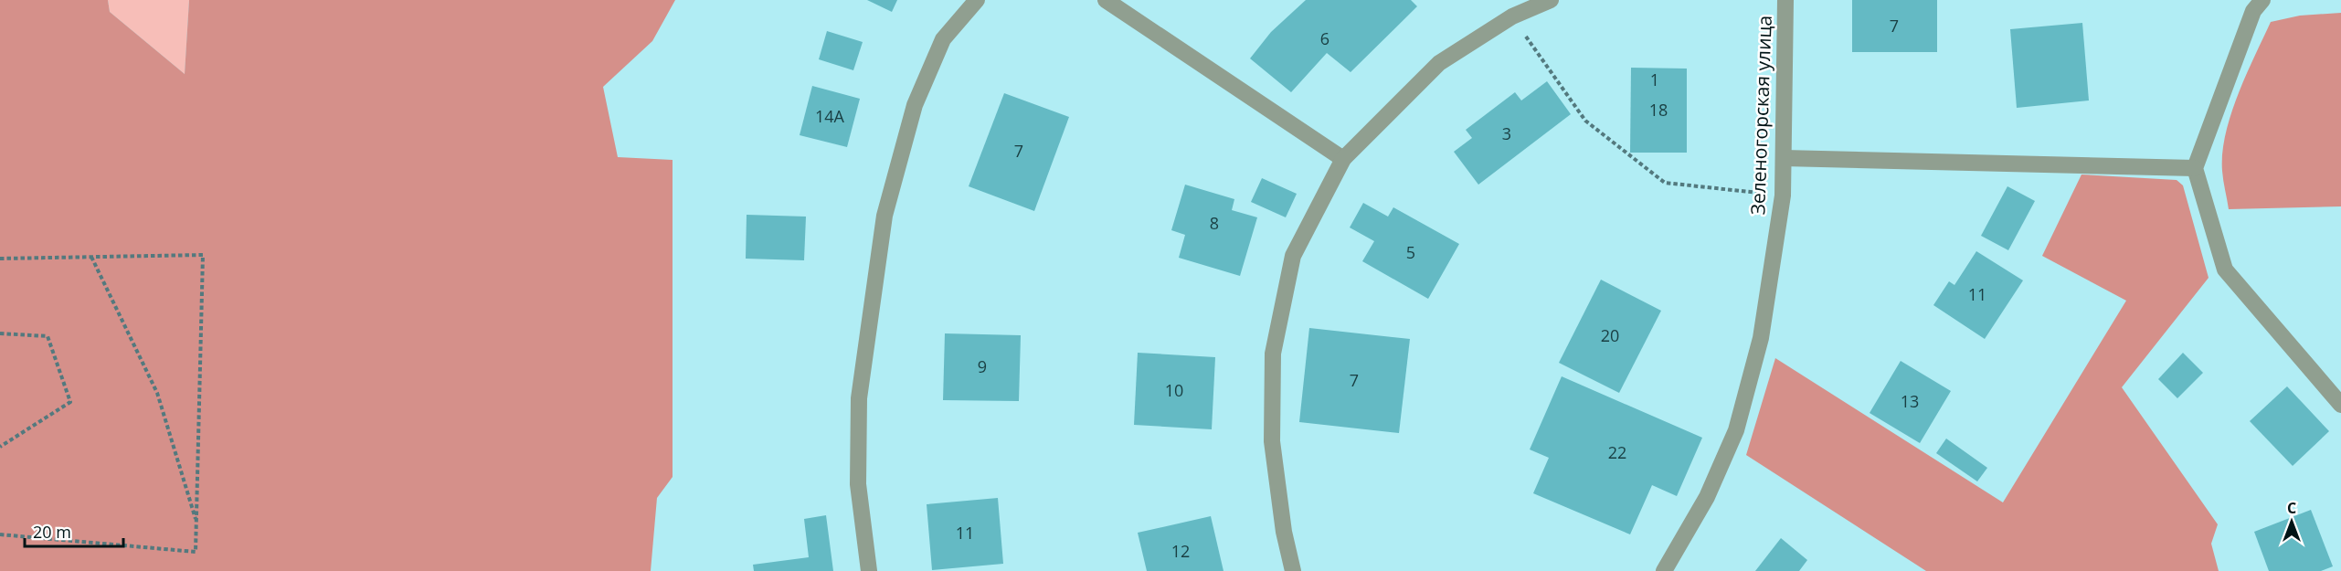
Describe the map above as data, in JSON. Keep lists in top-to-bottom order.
{
  "streets": {
    "street": ["Зеленогорская улица"]
  },
  "house_numbers": [
    "7",
    "6",
    "1",
    "18",
    "14А",
    "3",
    "7",
    "8",
    "5",
    "11",
    "20",
    "9",
    "7",
    "10",
    "13",
    "22",
    "11",
    "12"
  ],
  "scale_bar": "20 m",
  "north": "top"
}
